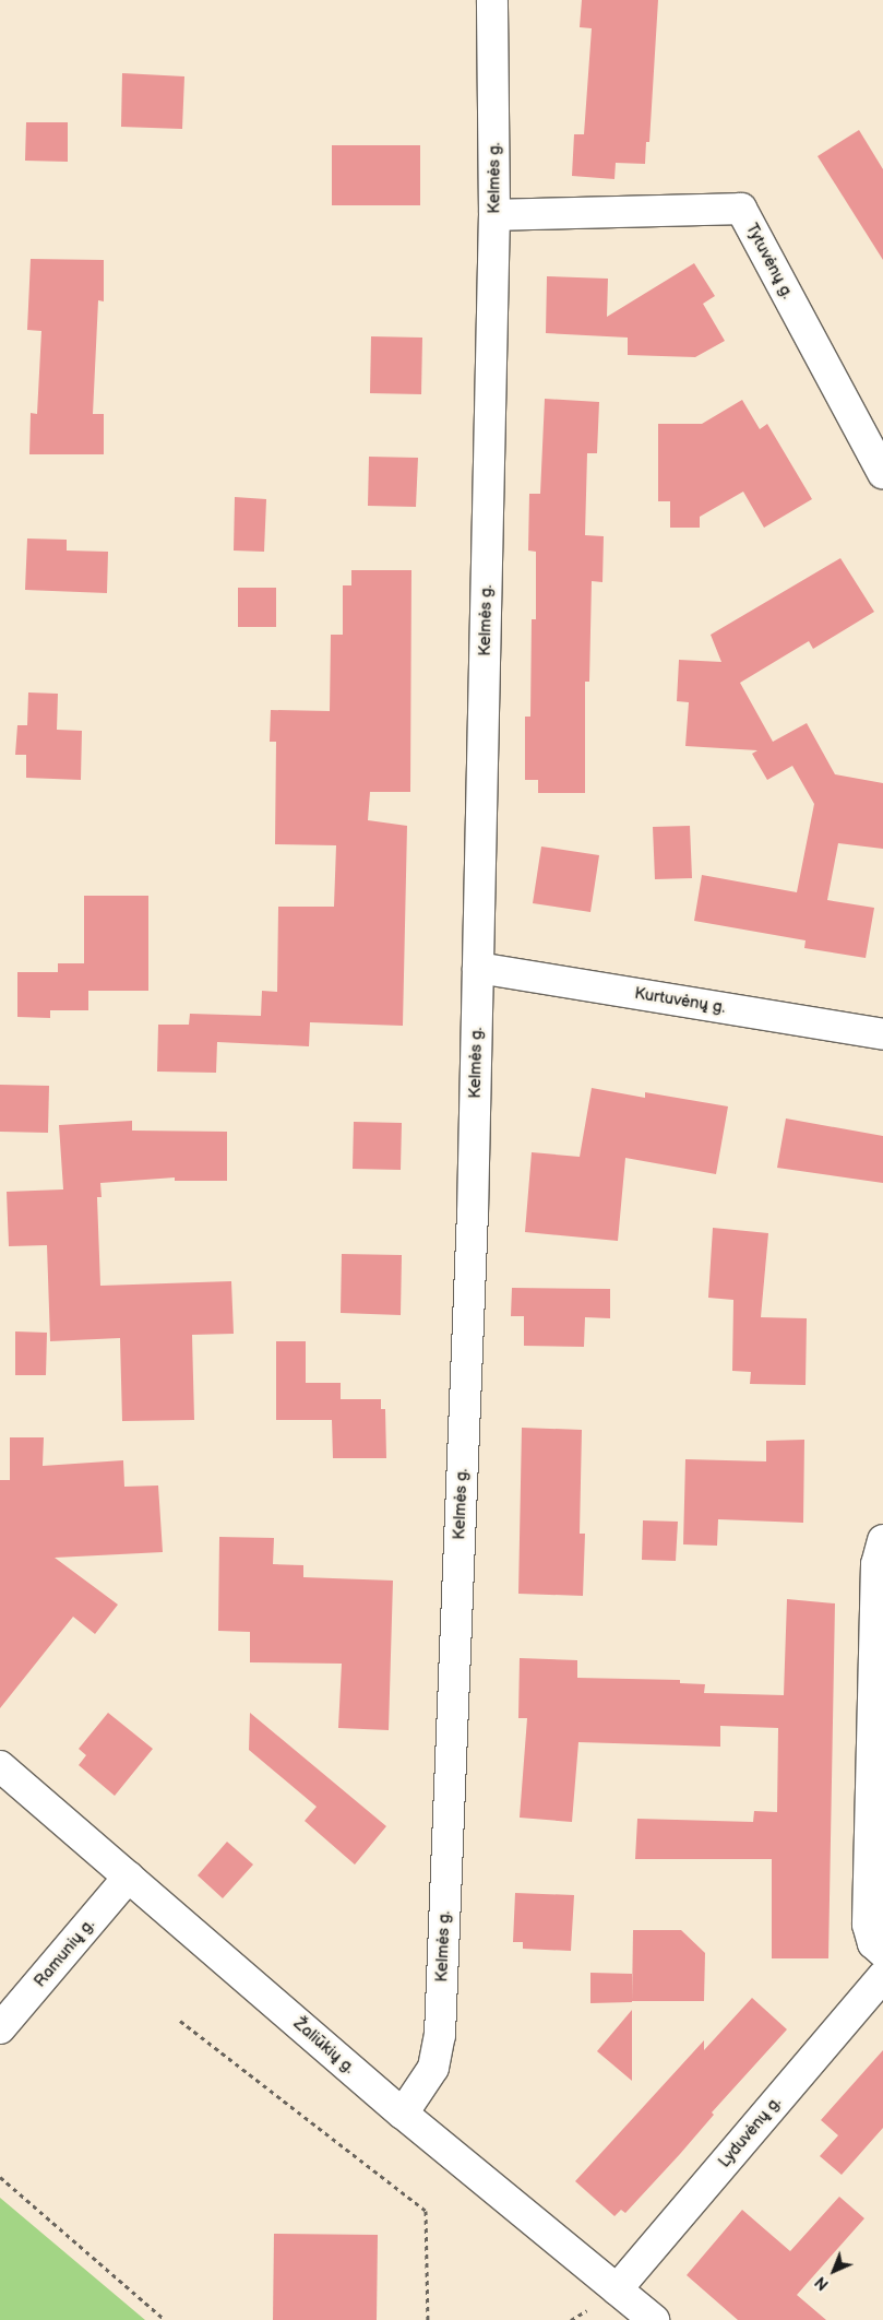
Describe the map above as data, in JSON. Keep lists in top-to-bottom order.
{
  "streets": {
    "street": [
      "Kelmės g.",
      "Tytuvėnų g.",
      "Kurtuvėnų g.",
      "Ramunių g.",
      "Žaliūkių g.",
      "Lyduvėnų g."
    ]
  },
  "crossings": [
    ["Kelmės g.", "Tytuvėnų g."],
    ["Kelmės g.", "Kurtuvėnų g."],
    ["Kelmės g.", "Žaliūkių g."],
    ["Ramunių g.", "Žaliūkių g."],
    ["Žaliūkių g.", "Lyduvėnų g."]
  ],
  "north": "bottom left"
}
